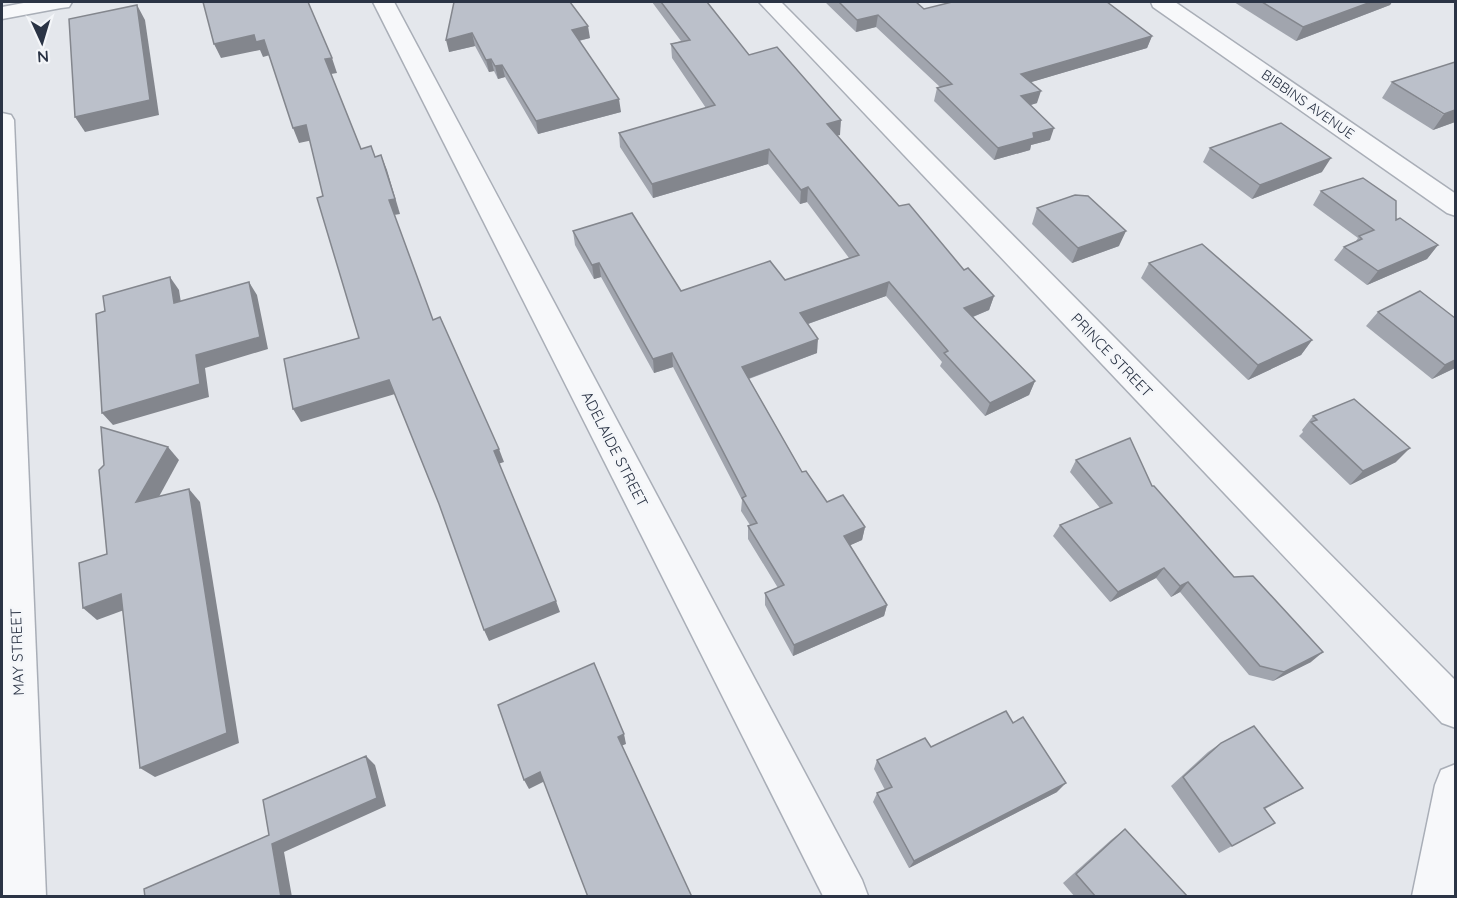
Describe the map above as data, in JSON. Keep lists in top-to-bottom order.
{
  "streets": {
    "street": [
      "BIBBINS AVENUE",
      "PRINCE STREET",
      "ADELAIDE STREET",
      "MAY STREET"
    ]
  },
  "north": "bottom"
}
